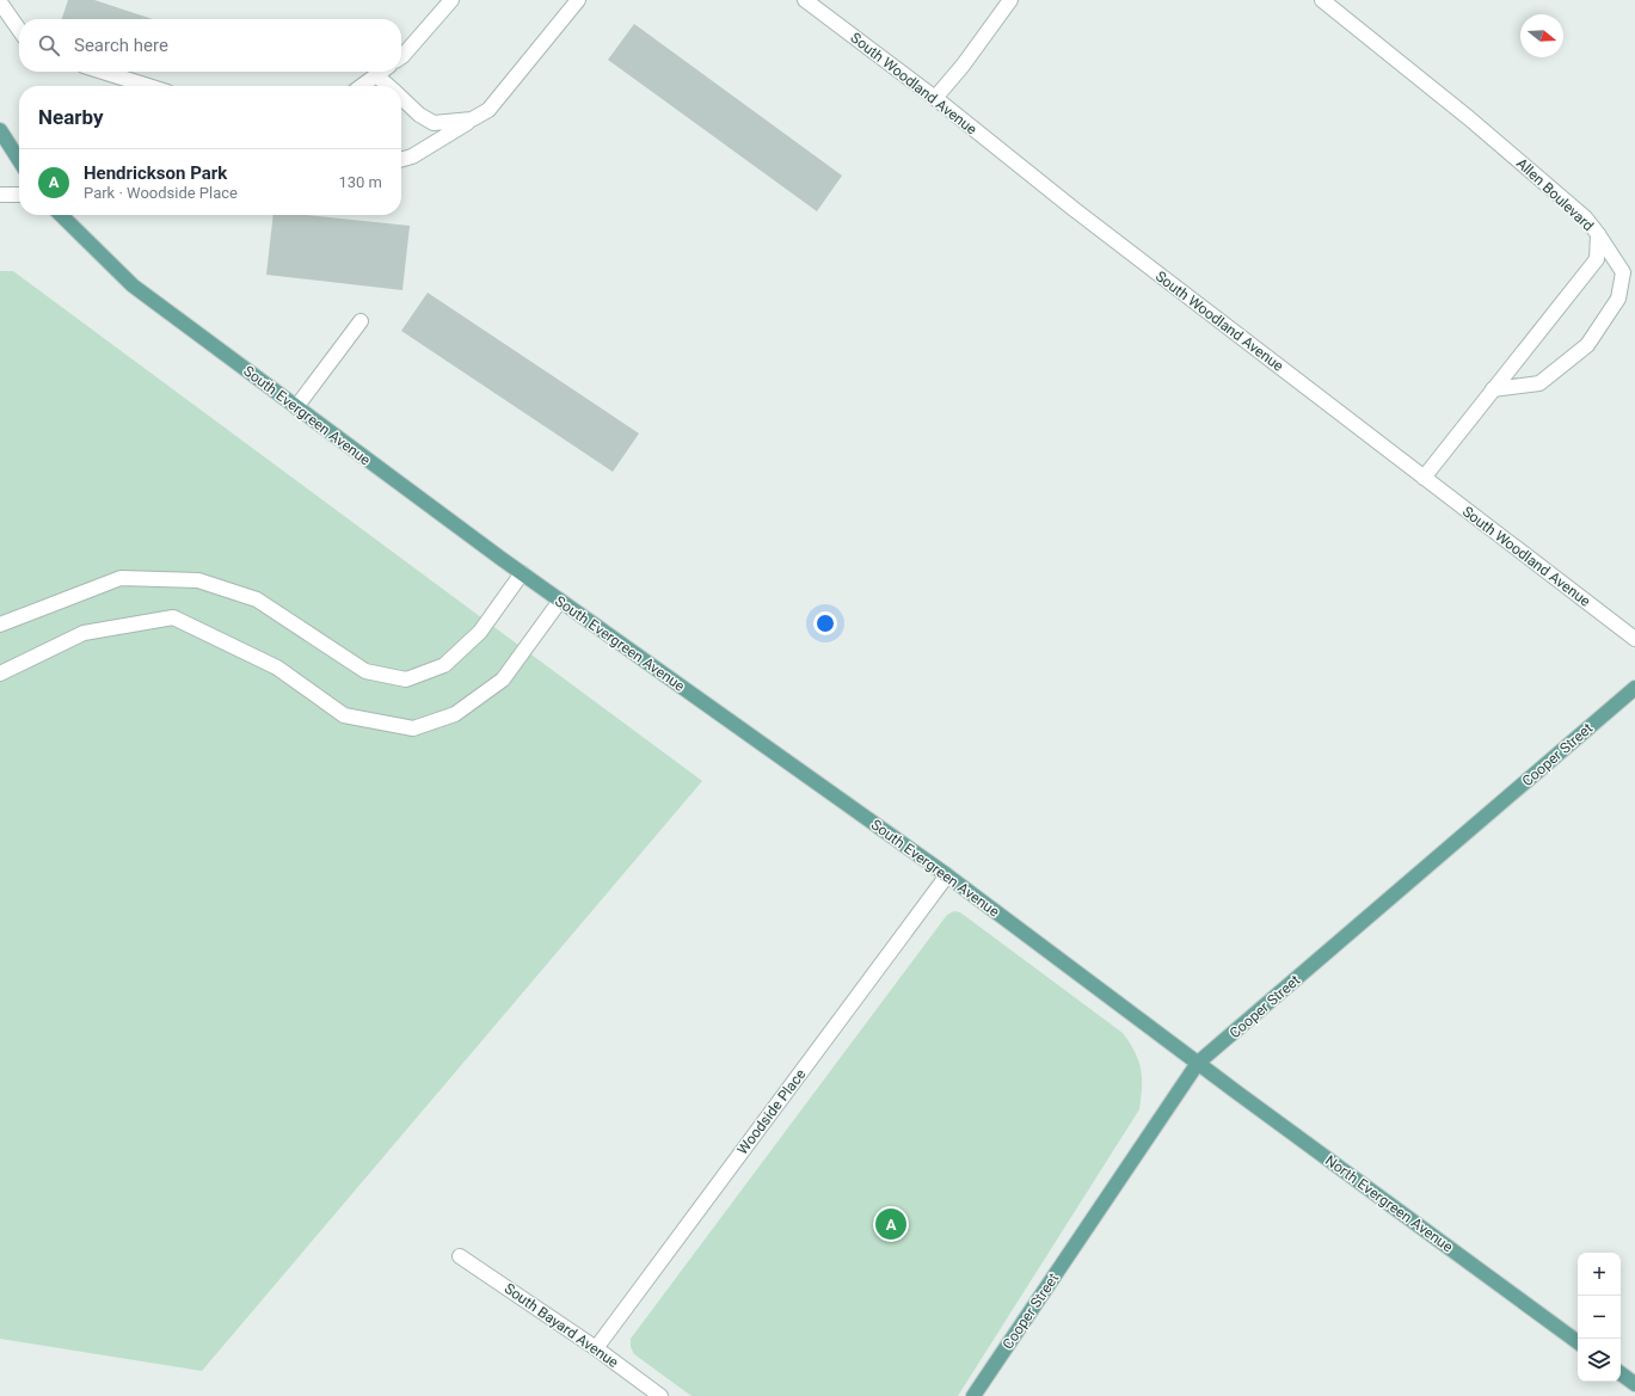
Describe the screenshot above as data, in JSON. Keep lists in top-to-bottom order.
{
  "streets": {
    "main road": ["South Evergreen Avenue", "Cooper Street", "North Evergreen Avenue"],
    "street": [
      "South Woodland Avenue",
      "Allen Boulevard",
      "Woodside Place",
      "South Bayard Avenue"
    ]
  },
  "crossings": [
    ["South Woodland Avenue", "Allen Boulevard"],
    ["South Evergreen Avenue", "Cooper Street"],
    ["South Evergreen Avenue", "Woodside Place"],
    ["South Evergreen Avenue", "North Evergreen Avenue"],
    ["Cooper Street", "North Evergreen Avenue"],
    ["Woodside Place", "South Bayard Avenue"]
  ],
  "north": "right",
  "page": {
    "search": "Search here",
    "heading": "Nearby",
    "list": [
      {
        "mark": "A",
        "name": "Hendrickson Park",
        "note": "Park · Woodside Place",
        "value": "130 m"
      }
    ],
    "pins": "A",
    "map_buttons": ["+", "−"]
  }
}
